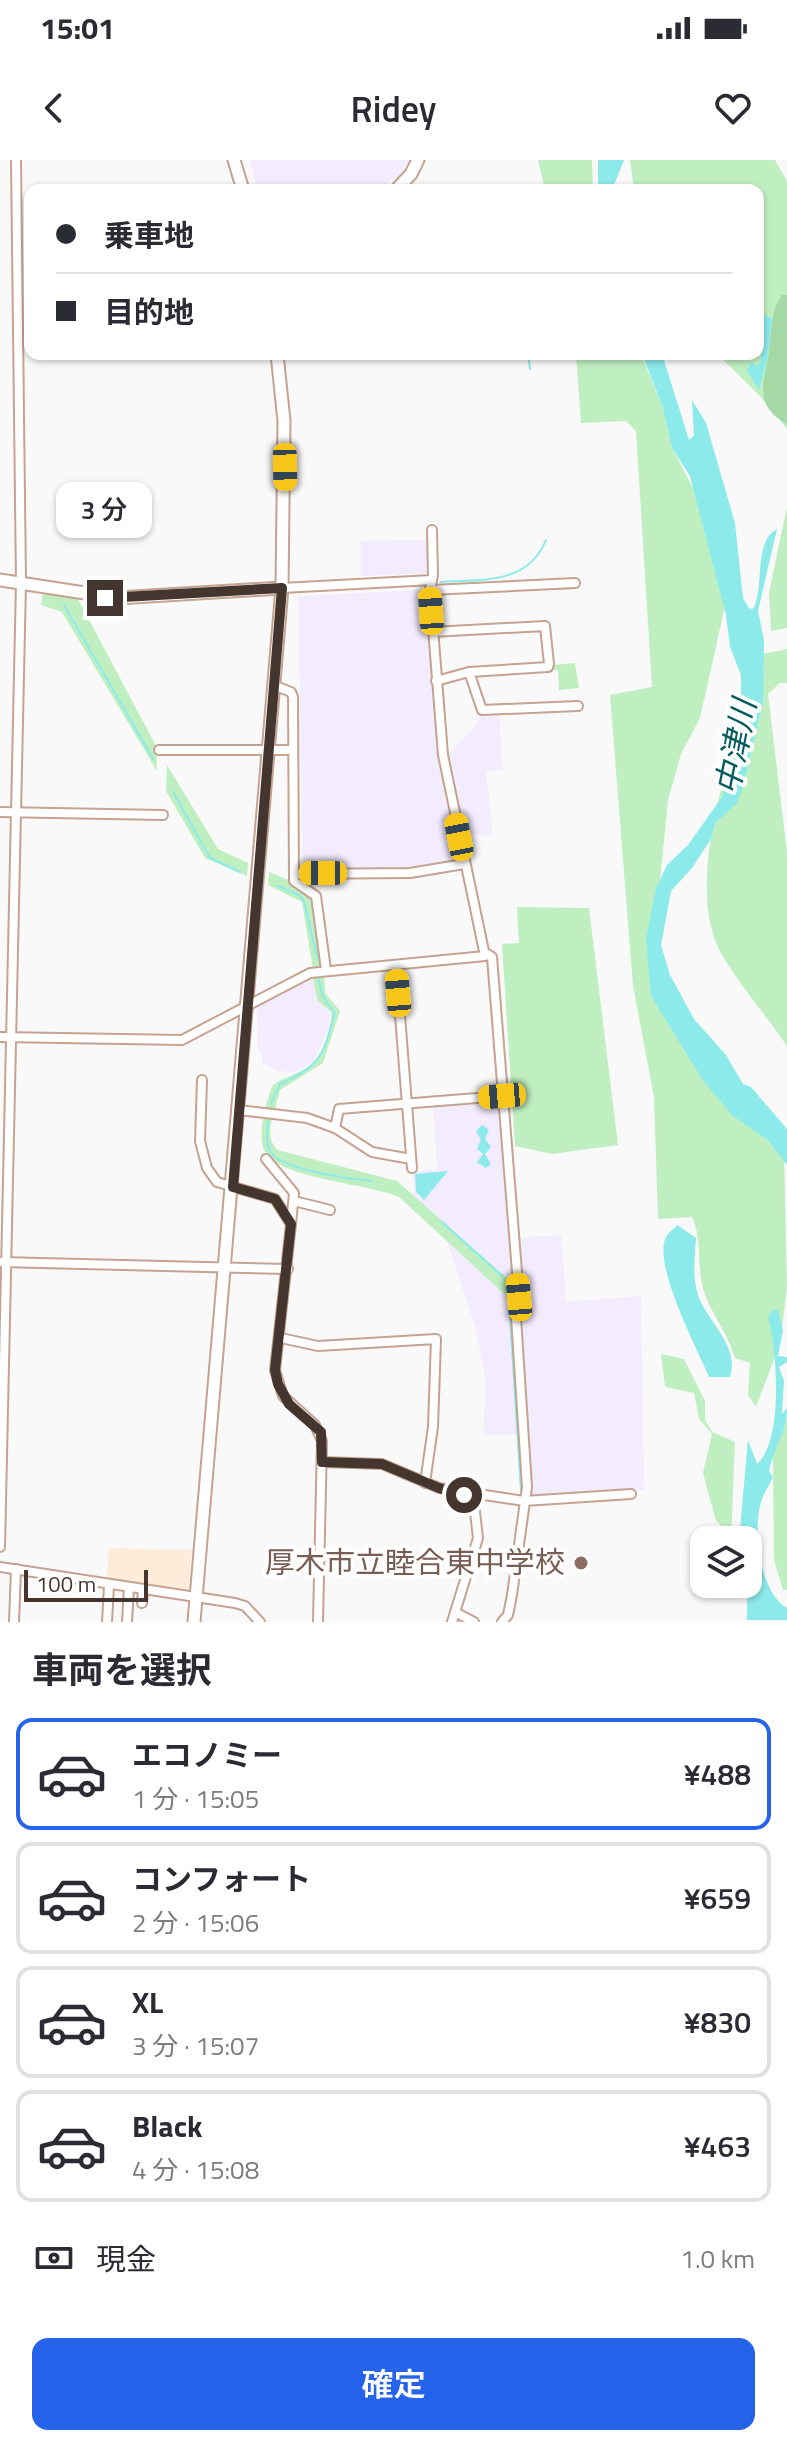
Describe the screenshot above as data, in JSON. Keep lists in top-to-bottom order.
{
  "water": ["中津川"],
  "places": ["厚木市立睦合東中学校"],
  "scale_bar": "100 m",
  "page": {
    "status": "15:01",
    "header": "Ridey",
    "banner": ["乗車地", "目的地"],
    "bubble": "3 分",
    "scale": "100 m",
    "heading": "車両を選択",
    "list": [
      {
        "name": "エコノミー",
        "note": "1 分 · 15:05",
        "value": "¥488"
      },
      {
        "name": "コンフォート",
        "note": "2 分 · 15:06",
        "value": "¥659"
      },
      {
        "name": "XL",
        "note": "3 分 · 15:07",
        "value": "¥830"
      },
      {
        "name": "Black",
        "note": "4 分 · 15:08",
        "value": "¥463"
      }
    ],
    "pay": ["現金", "1.0 km"],
    "buttons": "確定"
  }
}
